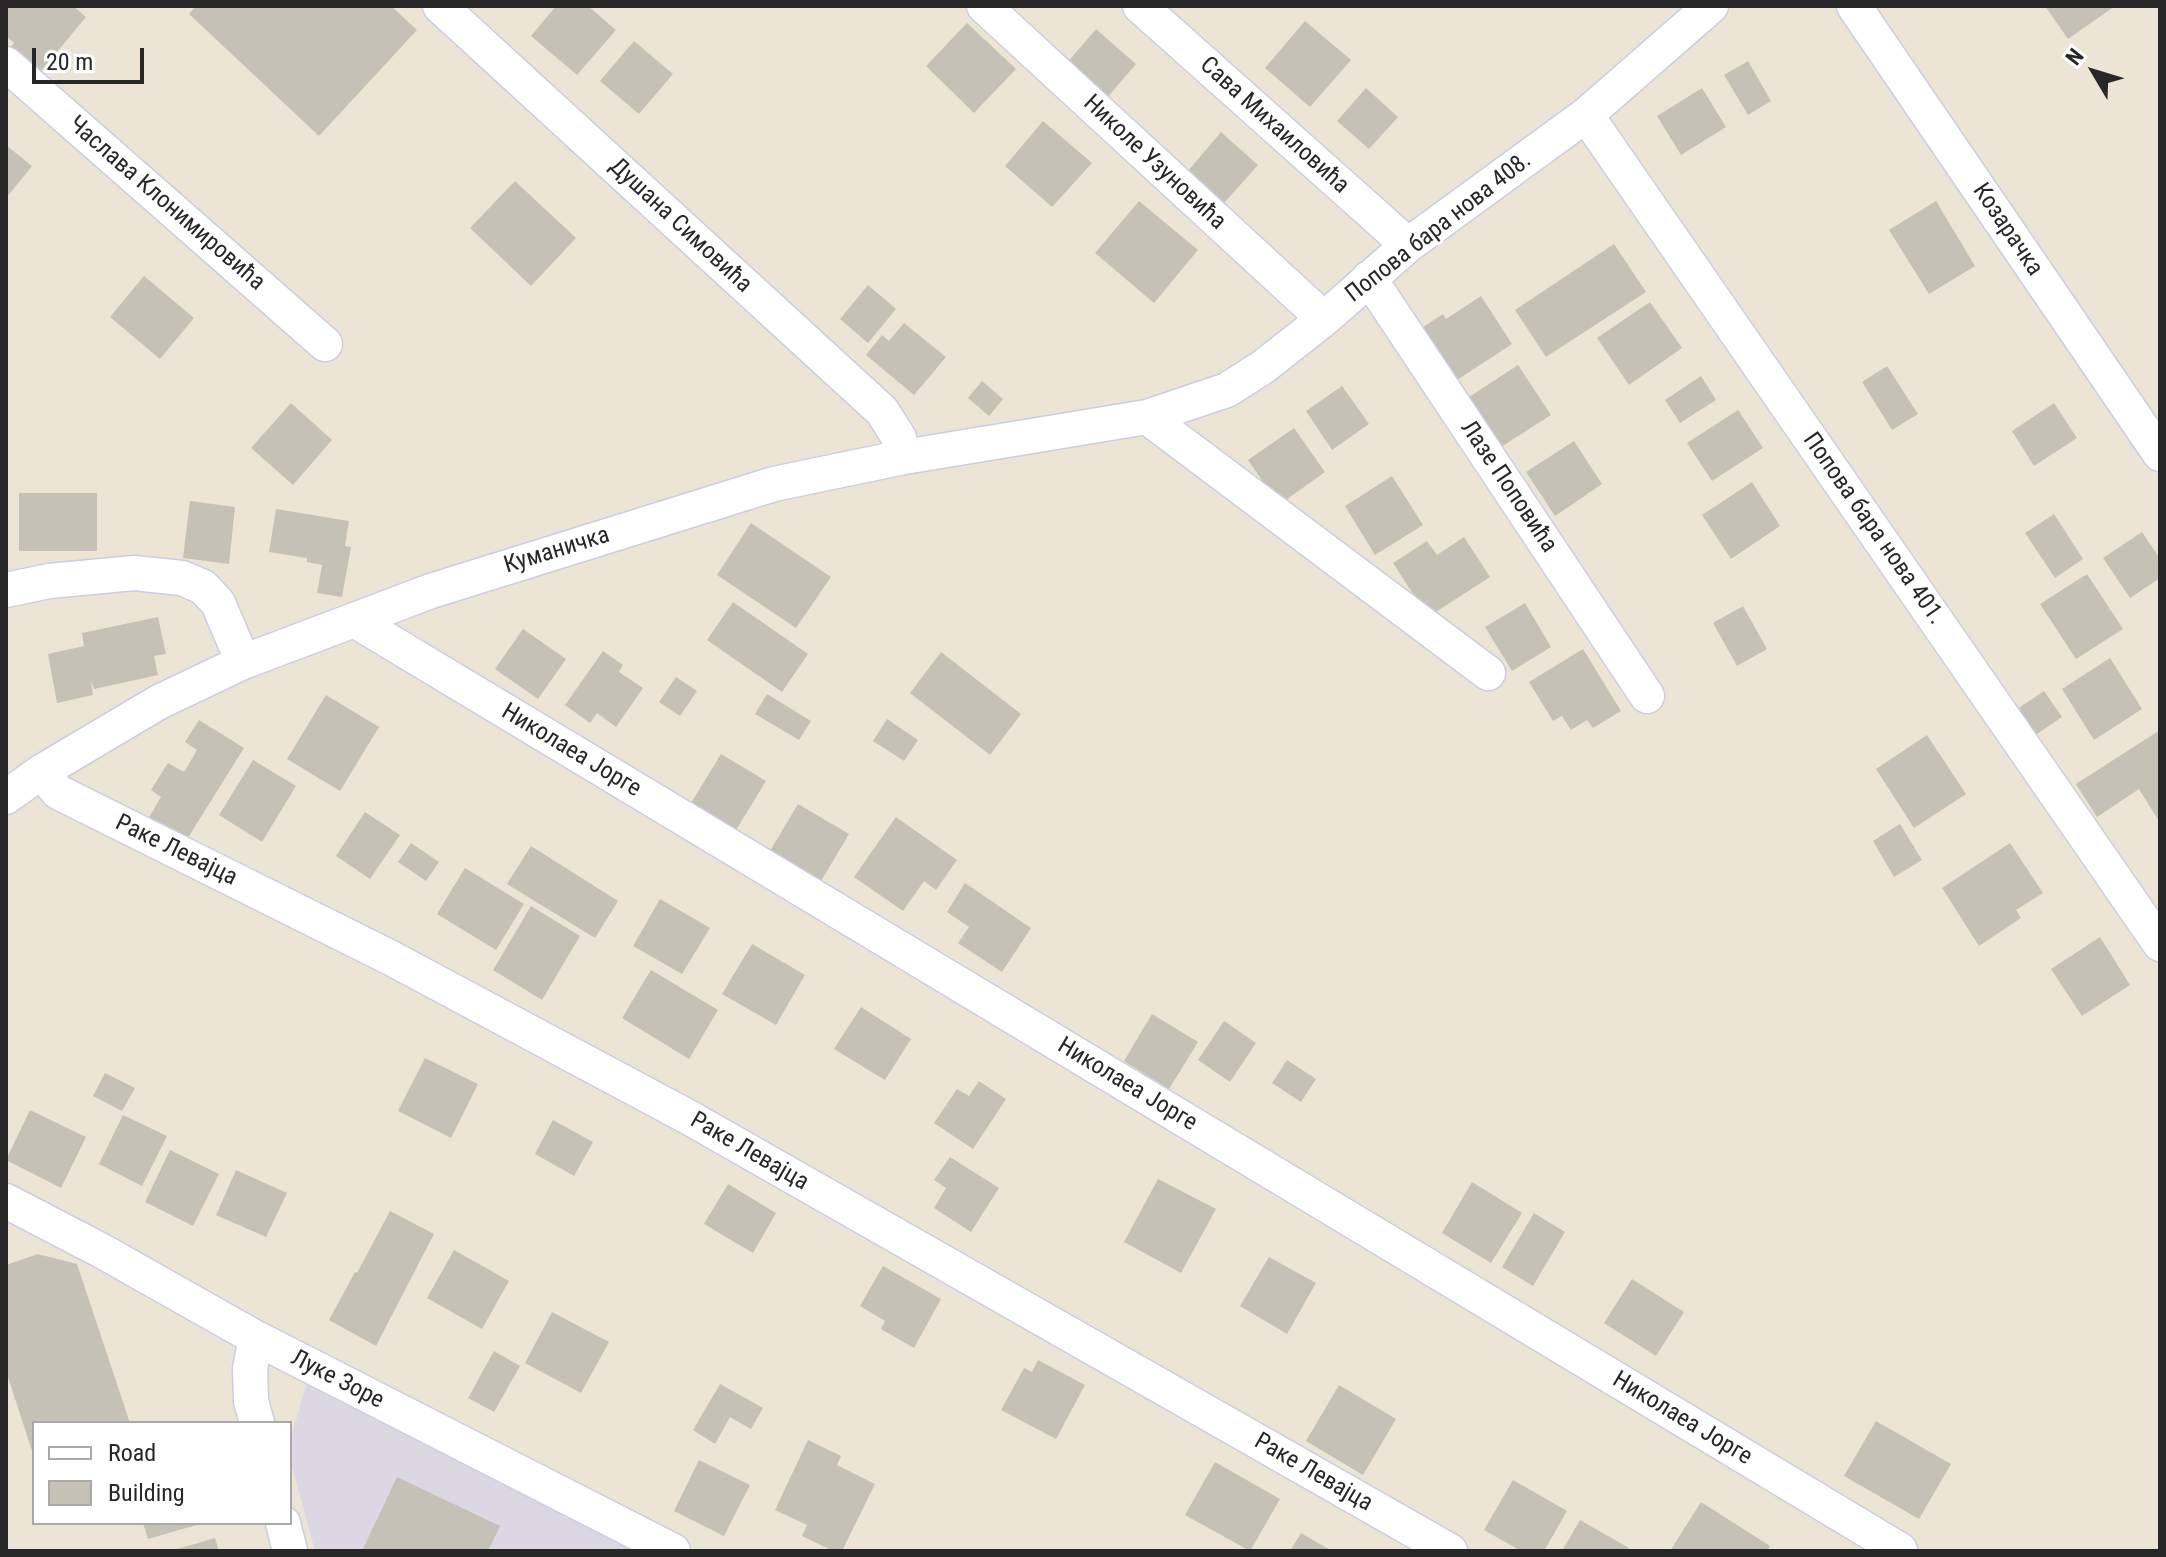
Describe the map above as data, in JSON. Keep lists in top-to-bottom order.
{
  "streets": {
    "street": [
      "Сава Михаиловића",
      "Николе Узуновића",
      "Часлава Клонимировића",
      "Душана Симовића",
      "Попова бара нова 408.",
      "Козарачка",
      "Лазе Поповића",
      "Попова бара нова 401.",
      "Куманичка",
      "Николаеа Јорге",
      "Раке Левајца",
      "Луке Зоре"
    ]
  },
  "crossings": [
    ["Сава Михаиловића", "Попова бара нова 408."],
    ["Николе Узуновића", "Попова бара нова 408."],
    ["Душана Симовића", "Куманичка"],
    ["Попова бара нова 408.", "Лазе Поповића"],
    ["Попова бара нова 408.", "Попова бара нова 401."],
    ["Попова бара нова 408.", "Куманичка"],
    ["Куманичка", "Николаеа Јорге"],
    ["Куманичка", "Раке Левајца"]
  ],
  "legend": ["Road", "Building"],
  "scale_bar": "20 m",
  "north": "top left"
}
